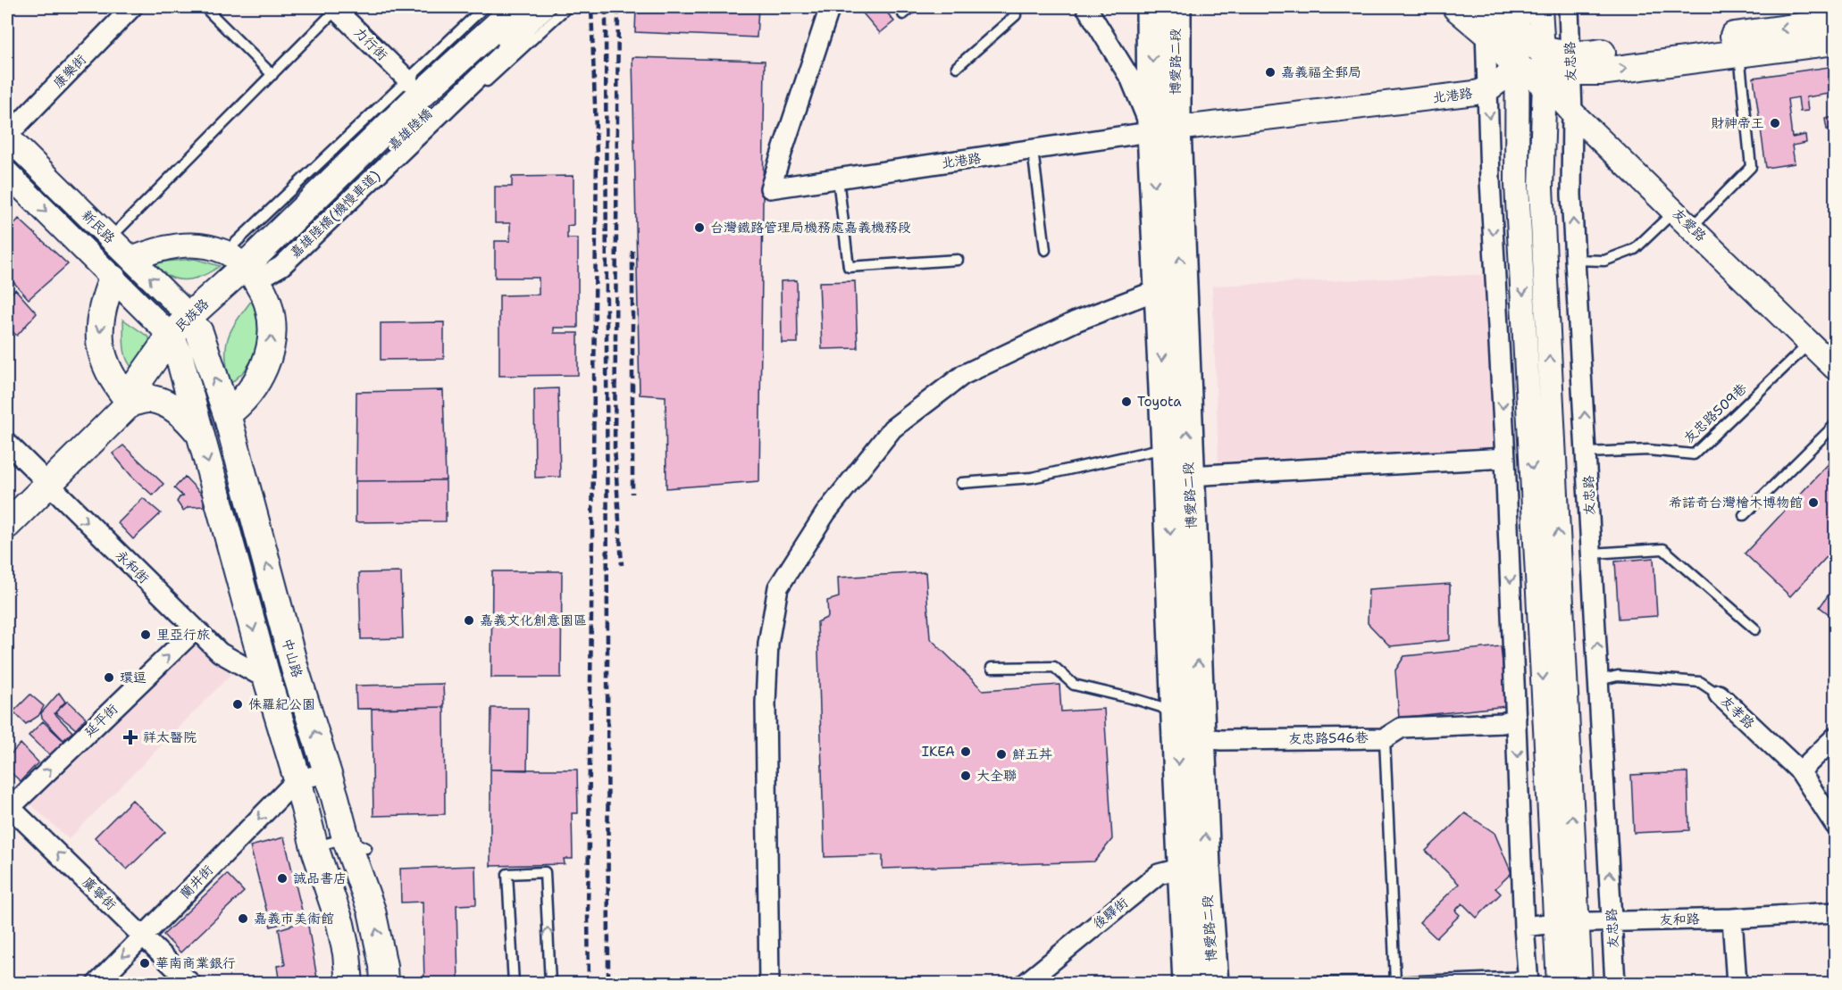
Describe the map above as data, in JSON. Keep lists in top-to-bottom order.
{
  "streets": {
    "main road": [
      "博愛路二段",
      "嘉雄陸橋",
      "民族路",
      "中山路"
    ],
    "street": [
      "力行街",
      "友忠路",
      "康樂街",
      "北港路",
      "嘉雄陸橋(機慢車道)",
      "友愛路",
      "新民路",
      "永和街",
      "友孝路",
      "延平街",
      "友忠路546巷",
      "蘭井街",
      "廣寧街",
      "後驛街",
      "友和路"
    ],
    "lane": ["友忠路509巷"]
  },
  "crossings": [
    ["博愛路二段", "北港路"],
    ["博愛路二段", "友忠路546巷"],
    ["博愛路二段", "後驛街"],
    ["友忠路", "北港路"],
    ["友忠路", "友愛路"],
    ["友忠路", "友忠路509巷"],
    ["友忠路", "友孝路"],
    ["友忠路", "友和路"],
    ["康樂街", "新民路"],
    ["嘉雄陸橋", "嘉雄陸橋(機慢車道)"],
    ["嘉雄陸橋", "民族路"],
    ["嘉雄陸橋(機慢車道)", "民族路"],
    ["友愛路", "友忠路509巷"],
    ["新民路", "民族路"],
    ["新民路", "中山路"],
    ["民族路", "永和街"],
    ["民族路", "中山路"],
    ["永和街", "延平街"],
    ["延平街", "廣寧街"],
    ["蘭井街", "廣寧街"]
  ],
  "one_way": [
    "永和街",
    "延平街",
    "蘭井街",
    "廣寧街"
  ],
  "places": {
    "other": [
      "嘉義福全郵局",
      "財神帝王",
      "台灣鐵路管理局機務處嘉義機務段",
      "Toyota",
      "希諾奇台灣檜木博物館",
      "嘉義文化創意園區",
      "里亞行旅",
      "環逗",
      "侏羅紀公園",
      "IKEA",
      "鮮五丼",
      "大全聯",
      "誠品書店",
      "嘉義市美術館",
      "華南商業銀行"
    ],
    "health": ["祥太醫院"]
  }
}
